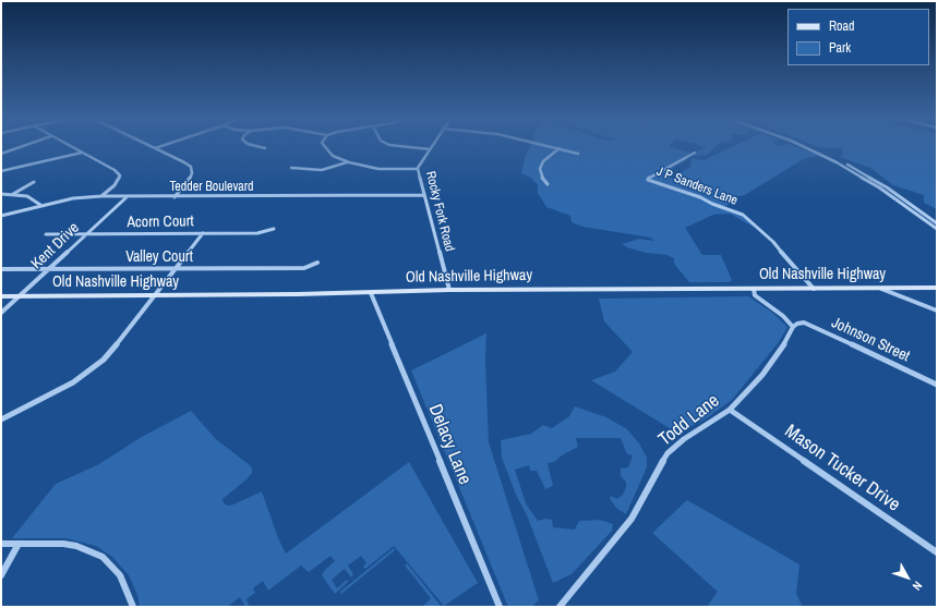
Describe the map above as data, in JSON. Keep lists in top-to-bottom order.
{
  "streets": {
    "main road": ["Old Nashville Highway"],
    "street": [
      "J P Sanders Lane",
      "Tedder Boulevard",
      "Rocky Fork Road",
      "Acorn Court",
      "Kent Drive",
      "Valley Court",
      "Johnson Street",
      "Todd Lane",
      "Delacy Lane",
      "Mason Tucker Drive"
    ]
  },
  "crossings": [
    ["J P Sanders Lane", "Old Nashville Highway"],
    ["Tedder Boulevard", "Rocky Fork Road"],
    ["Tedder Boulevard", "Kent Drive"],
    ["Rocky Fork Road", "Old Nashville Highway"],
    ["Acorn Court", "Kent Drive"],
    ["Kent Drive", "Valley Court"],
    ["Kent Drive", "Old Nashville Highway"],
    ["Old Nashville Highway", "Delacy Lane"],
    ["Johnson Street", "Todd Lane"],
    ["Todd Lane", "Mason Tucker Drive"]
  ],
  "legend": ["Road", "Park"],
  "north": "bottom right"
}
